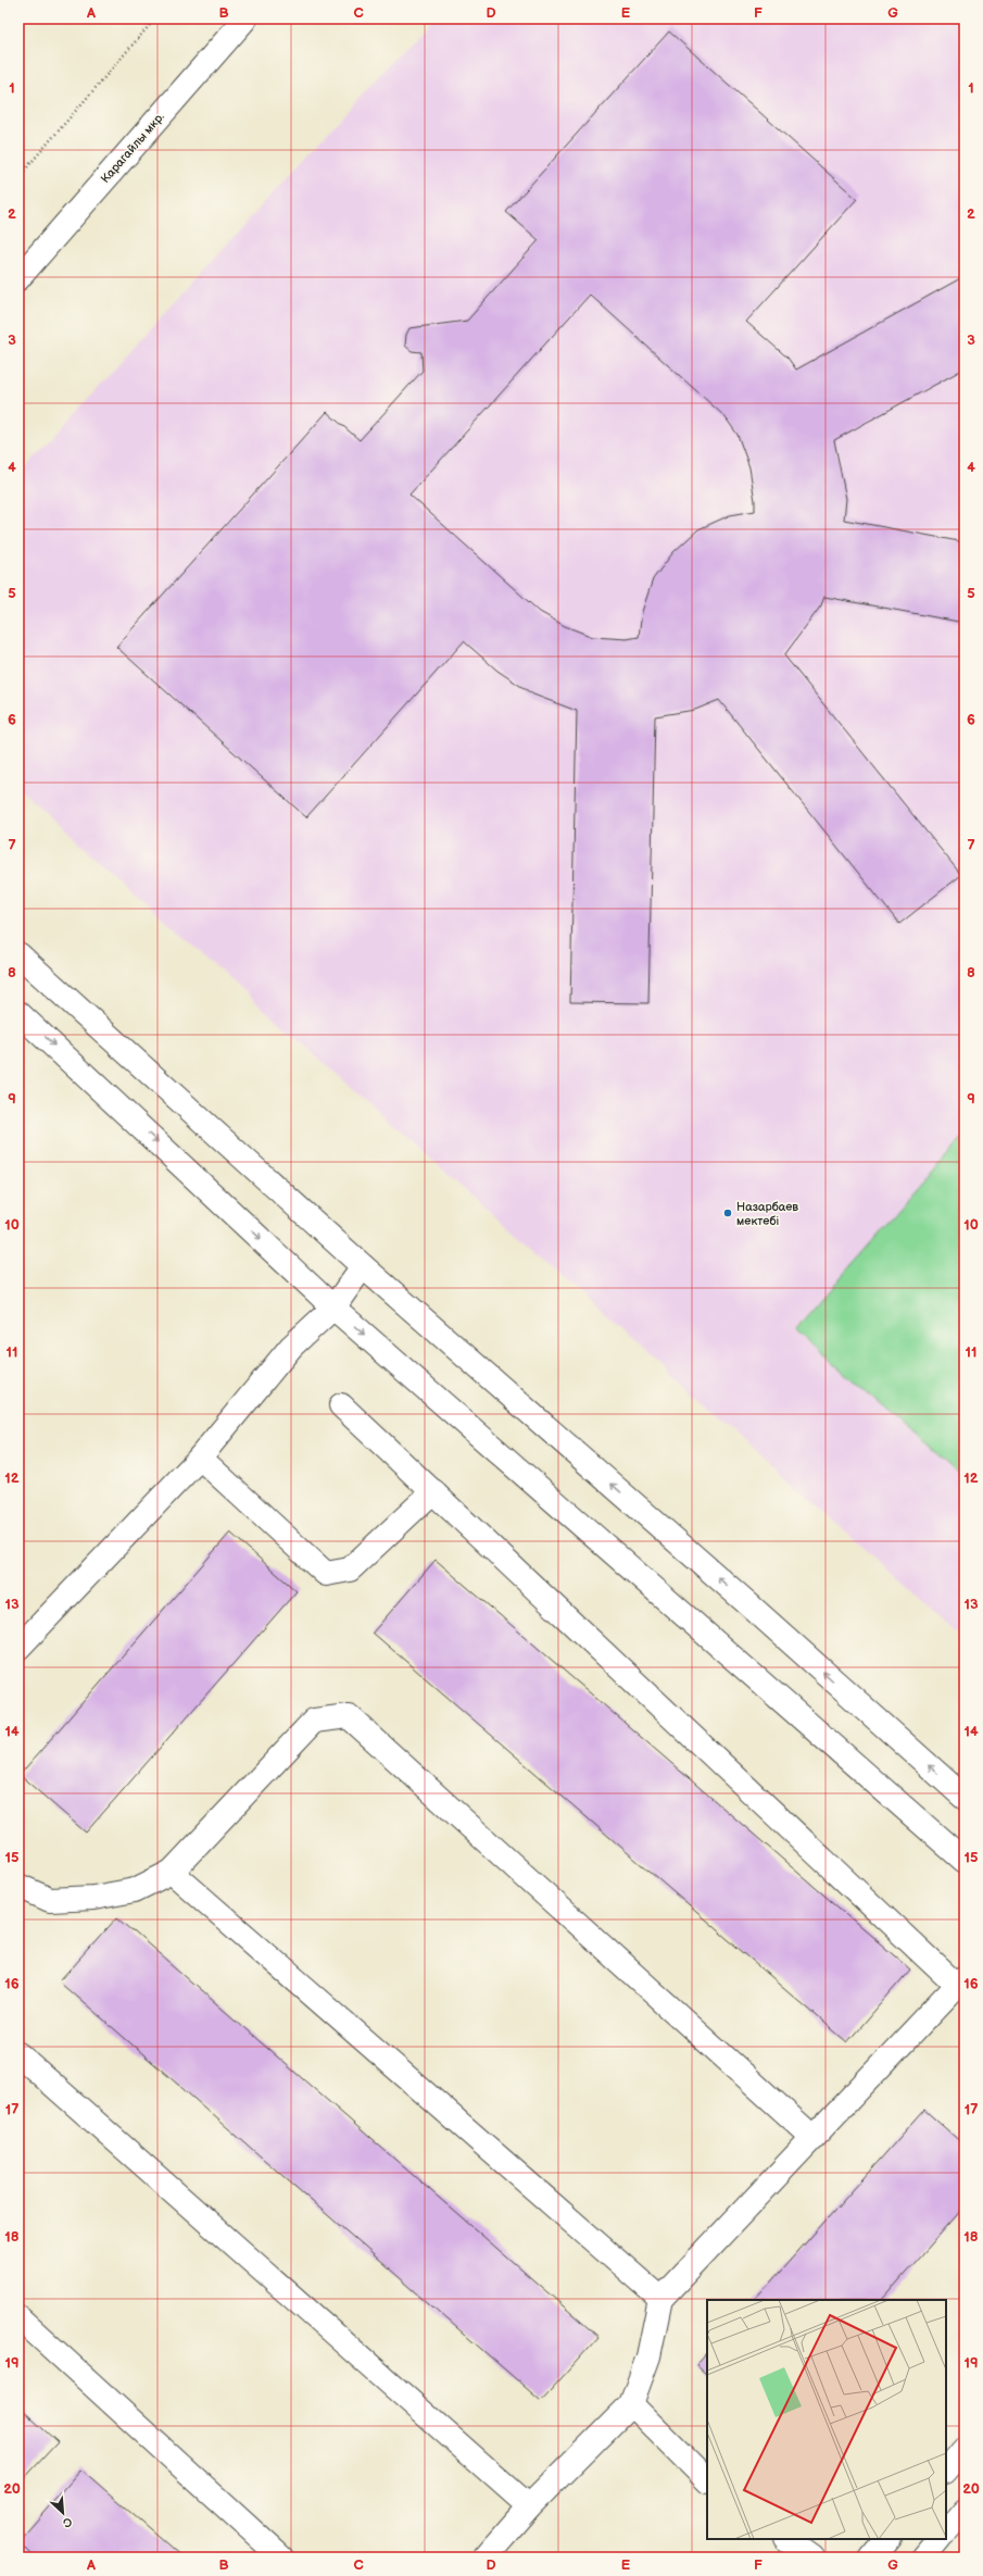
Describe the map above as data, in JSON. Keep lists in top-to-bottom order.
{
  "streets": {
    "street": ["Карагайлы мкр."]
  },
  "places": ["Назарбаев мектебі"],
  "north": "bottom right",
  "grid": {
    "columns": [
      "A",
      "B",
      "C",
      "D",
      "E",
      "F",
      "G"
    ],
    "rows": [
      "1",
      "2",
      "3",
      "4",
      "5",
      "6",
      "7",
      "8",
      "9",
      "10",
      "11",
      "12",
      "13",
      "14",
      "15",
      "16",
      "17",
      "18",
      "19",
      "20"
    ]
  }
}
